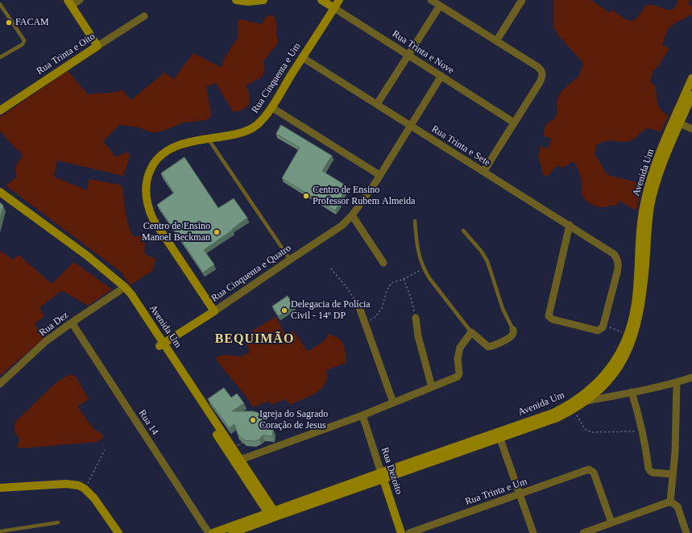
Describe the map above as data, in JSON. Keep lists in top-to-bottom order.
{
  "streets": {
    "main road": [
      "Rua Trinta e Nove",
      "Rua Trinta e Oito",
      "Rua Cinquenta e Um",
      "Avenida Um",
      "Rua Cinquenta e Quatro",
      "Rua Dezoito"
    ],
    "street": [
      "Rua Trinta e Sete",
      "Rua Dez",
      "Rua 14",
      "Rua Trinta e Um"
    ]
  },
  "crossings": [
    ["Rua Trinta e Nove", "Rua Cinquenta e Um"],
    ["Rua Trinta e Nove", "Rua Cinquenta e Quatro"],
    ["Rua Cinquenta e Um", "Rua Trinta e Sete"],
    ["Rua Cinquenta e Um", "Rua Cinquenta e Quatro"],
    ["Rua Trinta e Sete", "Rua Cinquenta e Quatro"],
    ["Avenida Um", "Rua Cinquenta e Quatro"],
    ["Avenida Um", "Rua Dez"],
    ["Avenida Um", "Rua Dezoito"],
    ["Rua Dez", "Rua 14"]
  ],
  "districts": ["BEQUIMÃO"],
  "places": [
    "FACAM",
    "Centro de Ensino Professor Rubem Almeida",
    "Centro de Ensino Manoel Beckman",
    "Delegacia de Polícia Civil - 14º DP",
    "Igreja do Sagrado Coração de Jesus"
  ]
}
